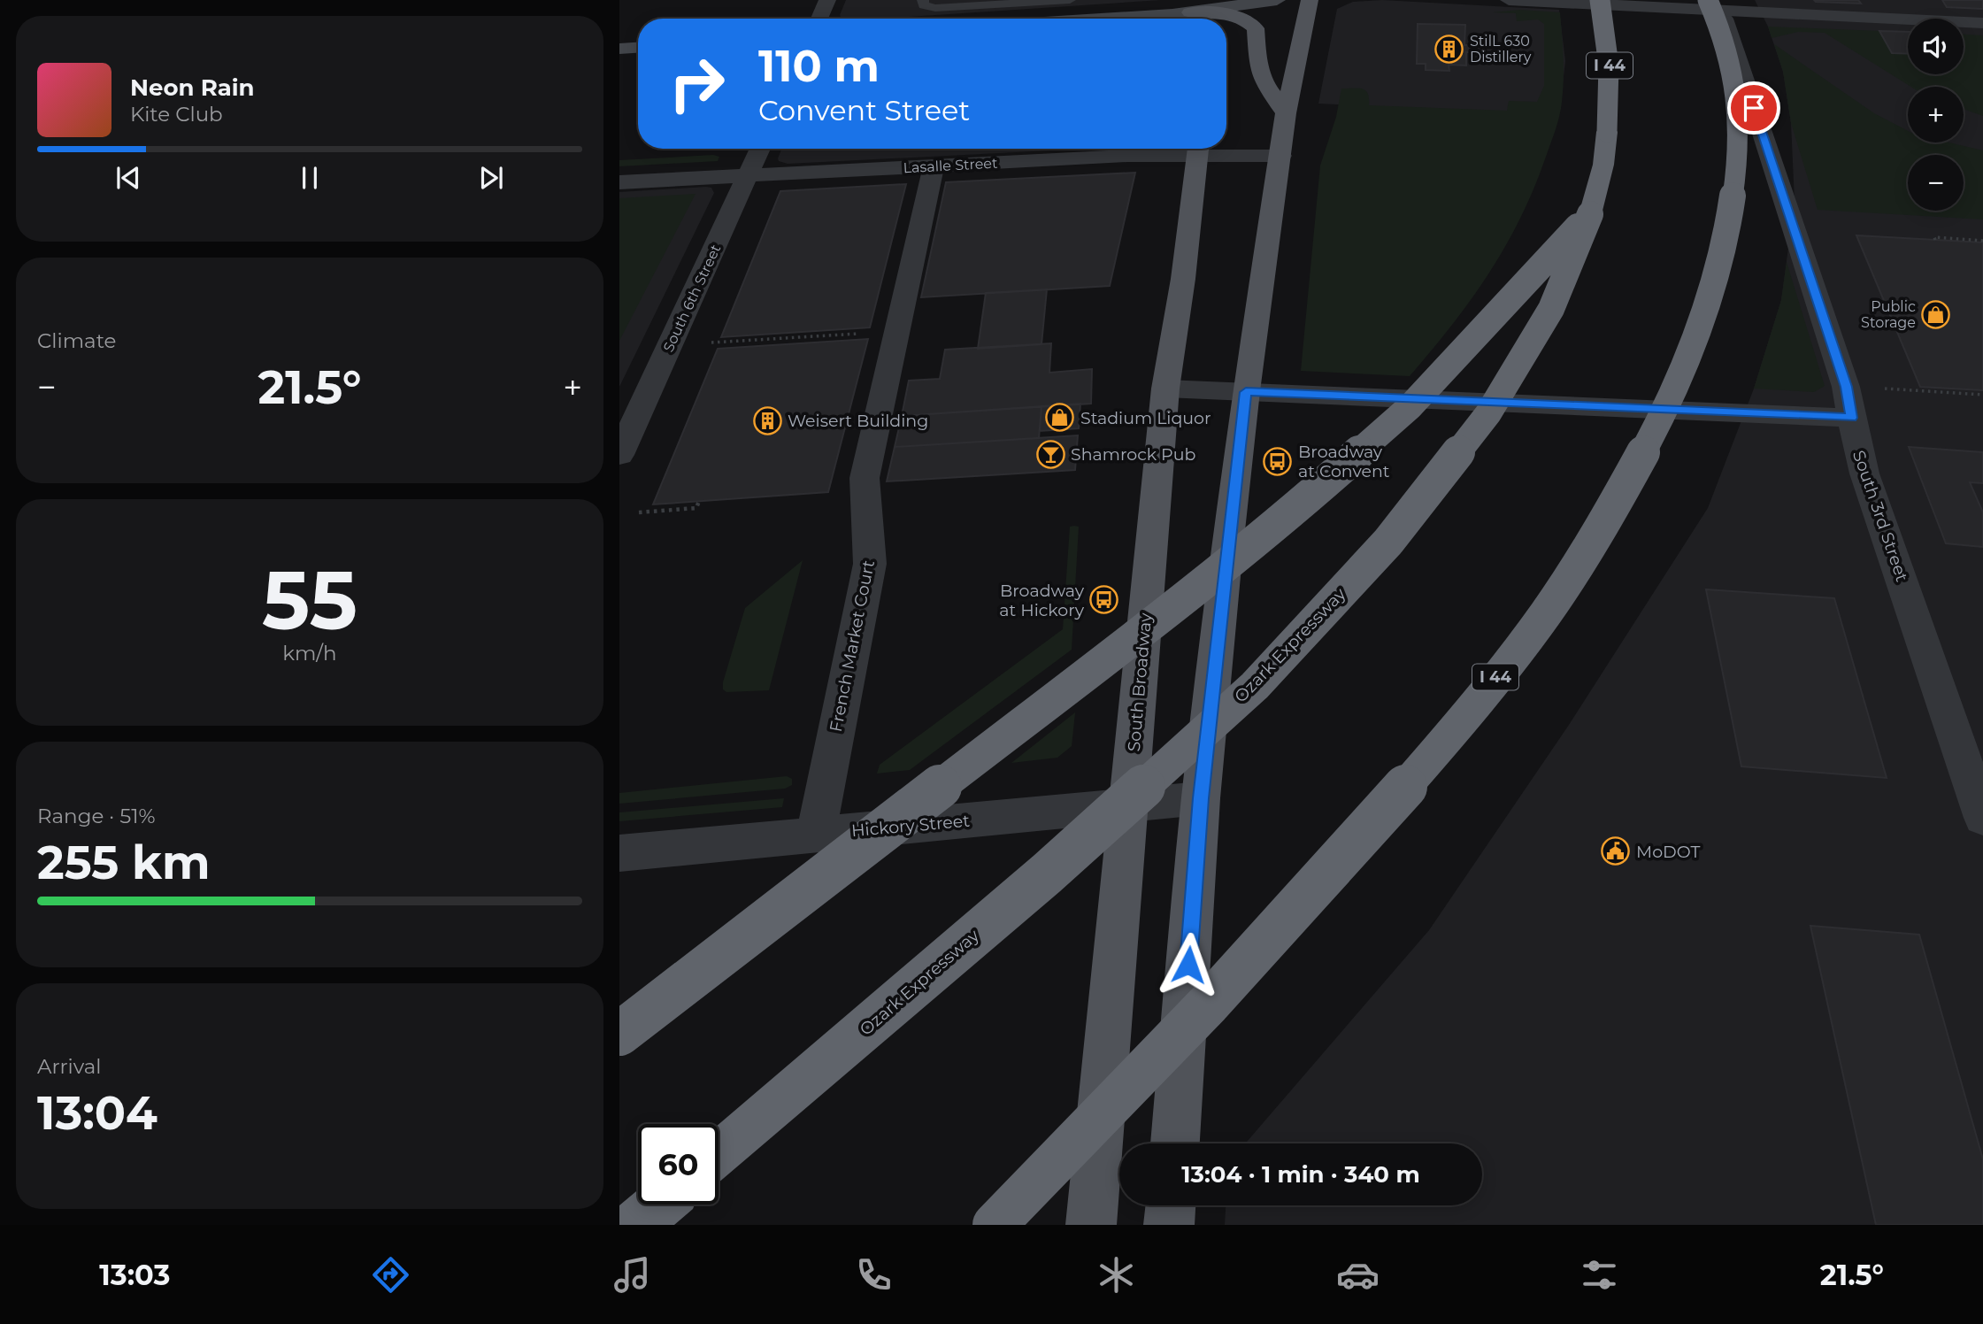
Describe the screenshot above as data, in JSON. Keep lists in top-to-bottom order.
{
  "streets": {
    "highway": ["I 44", "Ozark Expressway"],
    "main road": ["South Broadway"],
    "street": [
      "Lasalle Street",
      "South 6th Street",
      "South 3rd Street",
      "French Market Court",
      "Hickory Street"
    ]
  },
  "crossings": [
    ["I 44", "South 3rd Street"],
    ["Lasalle Street", "South 6th Street"],
    ["Lasalle Street", "French Market Court"],
    ["French Market Court", "Hickory Street"],
    ["South Broadway", "Hickory Street"]
  ],
  "places": {
    "building": ["StilL 630 Distillery", "Weisert Building"],
    "shop": ["Public Storage", "Stadium Liquor"],
    "bar": ["Shamrock Pub"],
    "bus stop": ["Broadway at Convent", "Broadway at Hickory"],
    "public building": ["MoDOT"]
  },
  "page": {
    "map_buttons": ["+", "−"],
    "turn": ["110 m", "Convent Street"],
    "song": ["Neon Rain", "Kite Club"],
    "tile": [
      "Climate",
      ["55", "km/h"],
      ["Range · 51%", "255 km"],
      ["Arrival", "13:04"]
    ],
    "heat": ["−", "21.5°", "+"],
    "limit": "60",
    "trip": "13:04 · 1 min · 340 m",
    "tabs": ["13:03", "21.5°"]
  }
}
